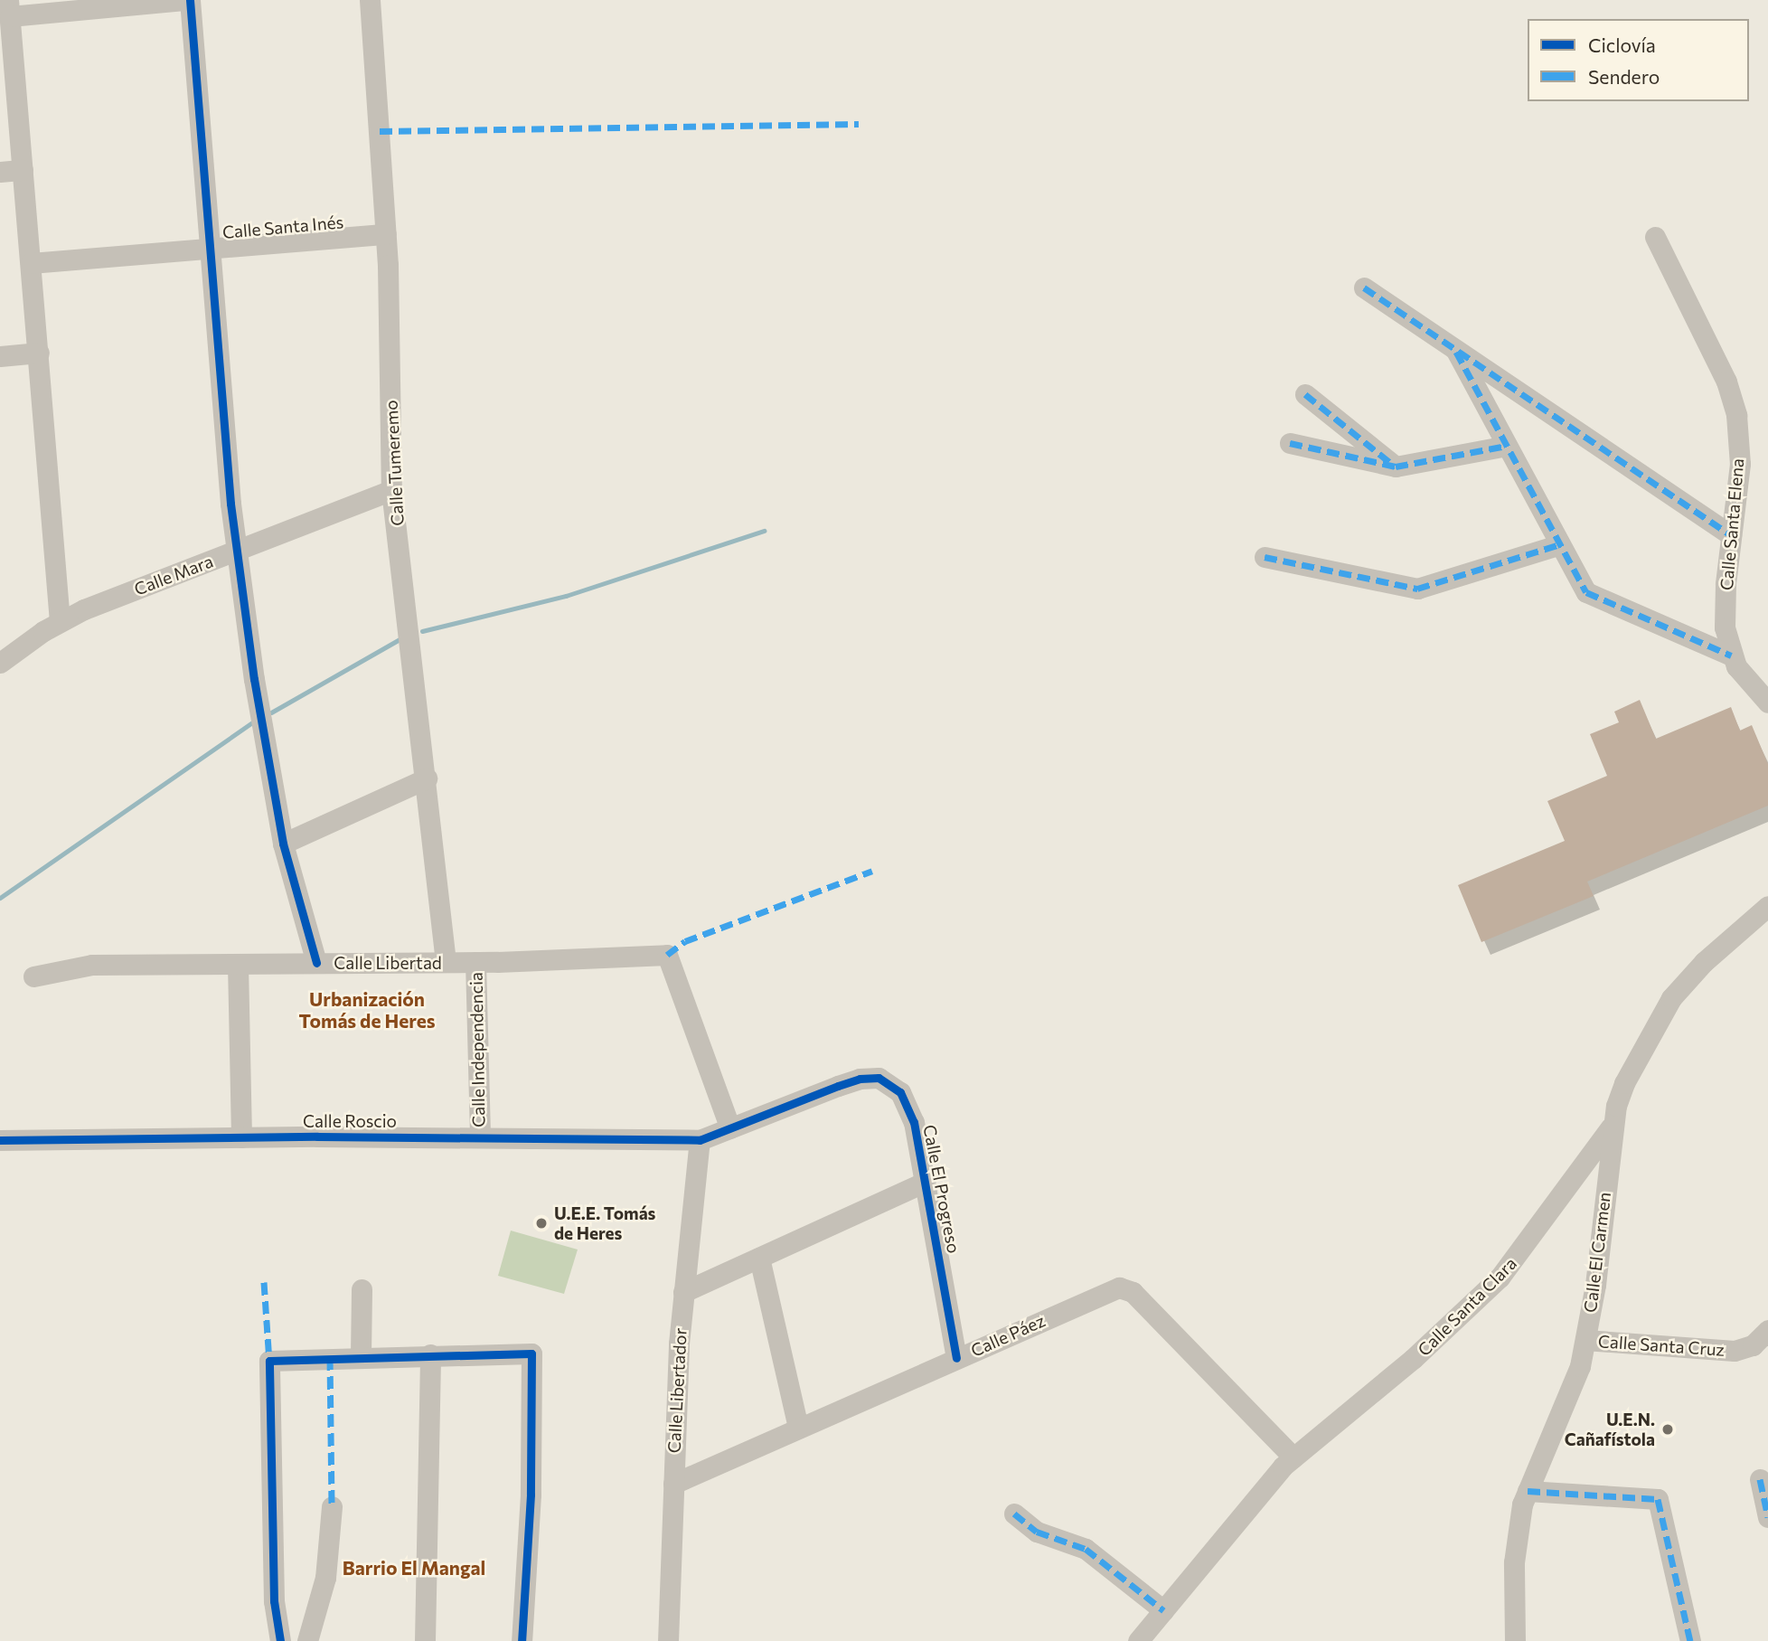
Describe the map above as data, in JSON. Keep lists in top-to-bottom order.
{
  "streets": {
    "street": [
      "Calle Santa Inés",
      "Calle Tumeremo",
      "Calle Santa Elena",
      "Calle Mara",
      "Calle Libertad",
      "Calle Independencia",
      "Calle Roscio",
      "Calle El Progreso",
      "Calle El Carmen",
      "Calle Santa Clara",
      "Calle Páez",
      "Calle Santa Cruz",
      "Calle Libertador"
    ]
  },
  "crossings": [
    ["Calle Santa Inés", "Calle Tumeremo"],
    ["Calle Tumeremo", "Calle Mara"],
    ["Calle Tumeremo", "Calle Libertad"],
    ["Calle Libertad", "Calle Independencia"],
    ["Calle Libertad", "Calle El Progreso"],
    ["Calle Independencia", "Calle Roscio"],
    ["Calle Roscio", "Calle El Progreso"],
    ["Calle Roscio", "Calle Libertador"],
    ["Calle El Progreso", "Calle Páez"],
    ["Calle El Progreso", "Calle Libertador"],
    ["Calle El Carmen", "Calle Santa Clara"],
    ["Calle El Carmen", "Calle Santa Cruz"],
    ["Calle Santa Clara", "Calle Páez"],
    ["Calle Páez", "Calle Libertador"]
  ],
  "districts": ["Urbanización Tomás de Heres", "Barrio El Mangal"],
  "places": ["U.E.E. Tomás de Heres", "U.E.N. Cañafístola"],
  "legend": ["Ciclovía", "Sendero"]
}
